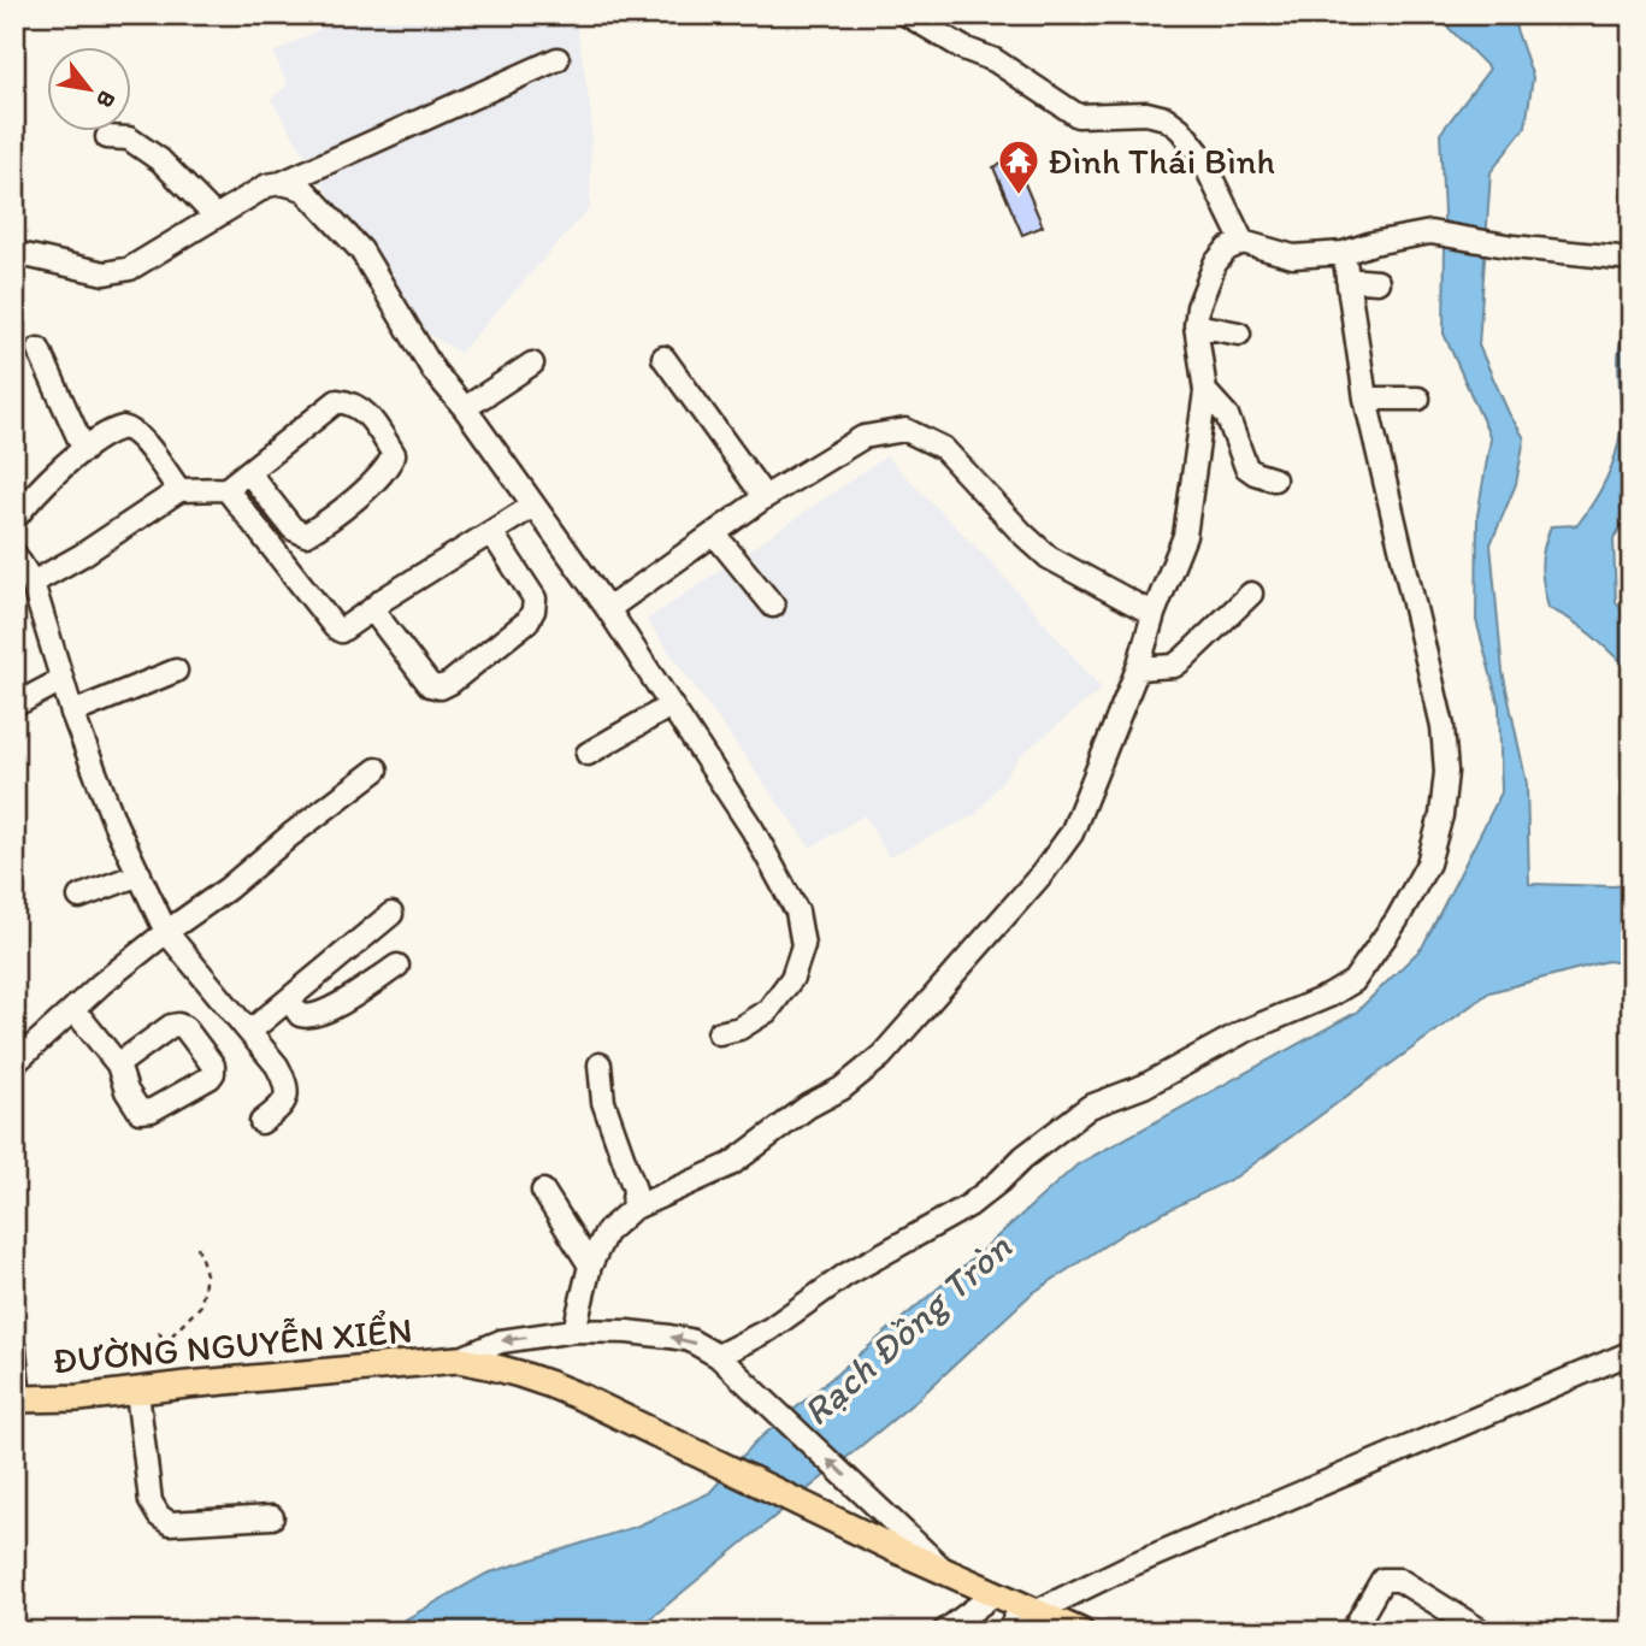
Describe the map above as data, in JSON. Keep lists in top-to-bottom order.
{
  "streets": {
    "main road": ["ĐƯỜNG NGUYỄN XIỂN"]
  },
  "water": ["Rạch Đồng Tròn"],
  "places": {
    "temple": ["Đình Thái Bình"]
  },
  "north": "bottom right"
}
